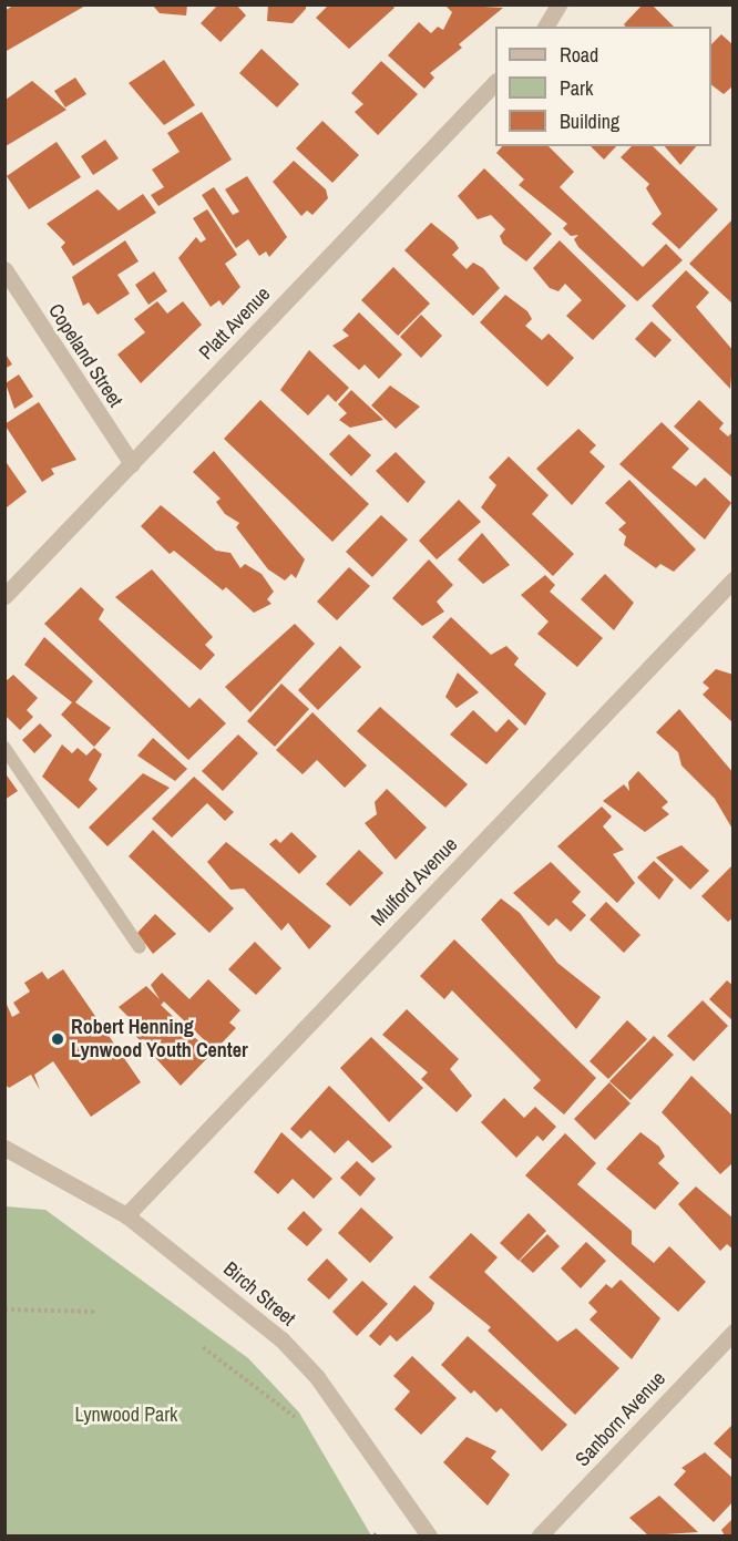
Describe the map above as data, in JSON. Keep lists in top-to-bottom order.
{
  "streets": {
    "street": [
      "Platt Avenue",
      "Copeland Street",
      "Mulford Avenue",
      "Birch Street",
      "Sanborn Avenue"
    ]
  },
  "crossings": [
    ["Platt Avenue", "Copeland Street"],
    ["Mulford Avenue", "Birch Street"]
  ],
  "parks": ["Lynwood Park"],
  "places": ["Robert Henning Lynwood Youth Center"],
  "legend": ["Road", "Park", "Building"]
}
